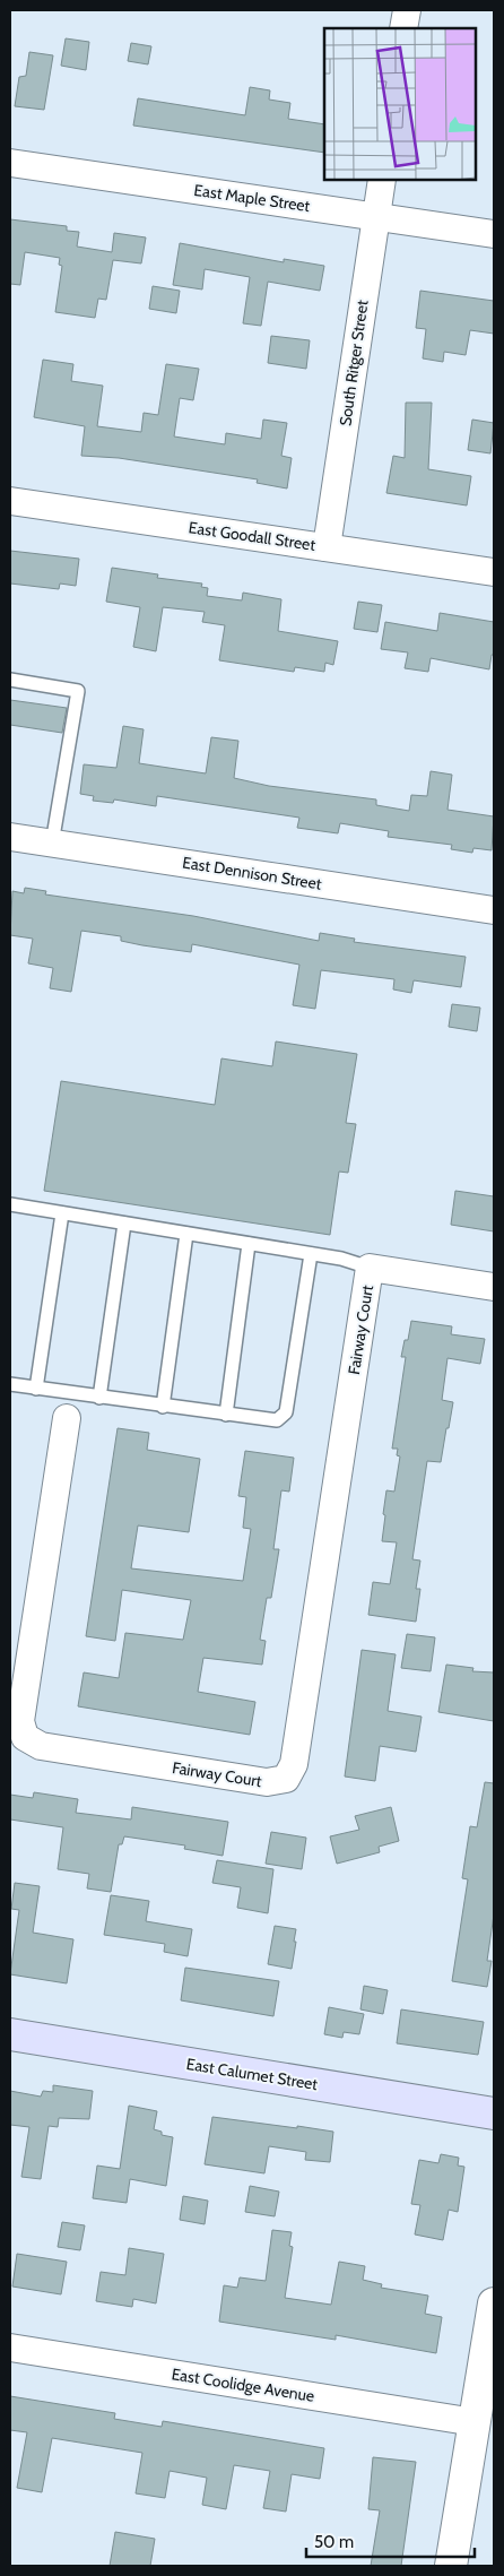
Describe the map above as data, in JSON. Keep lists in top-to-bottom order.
{
  "streets": {
    "main road": ["East Calumet Street"],
    "street": [
      "East Maple Street",
      "South Ritger Street",
      "East Goodall Street",
      "East Dennison Street",
      "Fairway Court",
      "East Coolidge Avenue"
    ]
  },
  "crossings": [
    ["East Maple Street", "South Ritger Street"],
    ["South Ritger Street", "East Goodall Street"]
  ],
  "scale_bar": "50 m"
}
